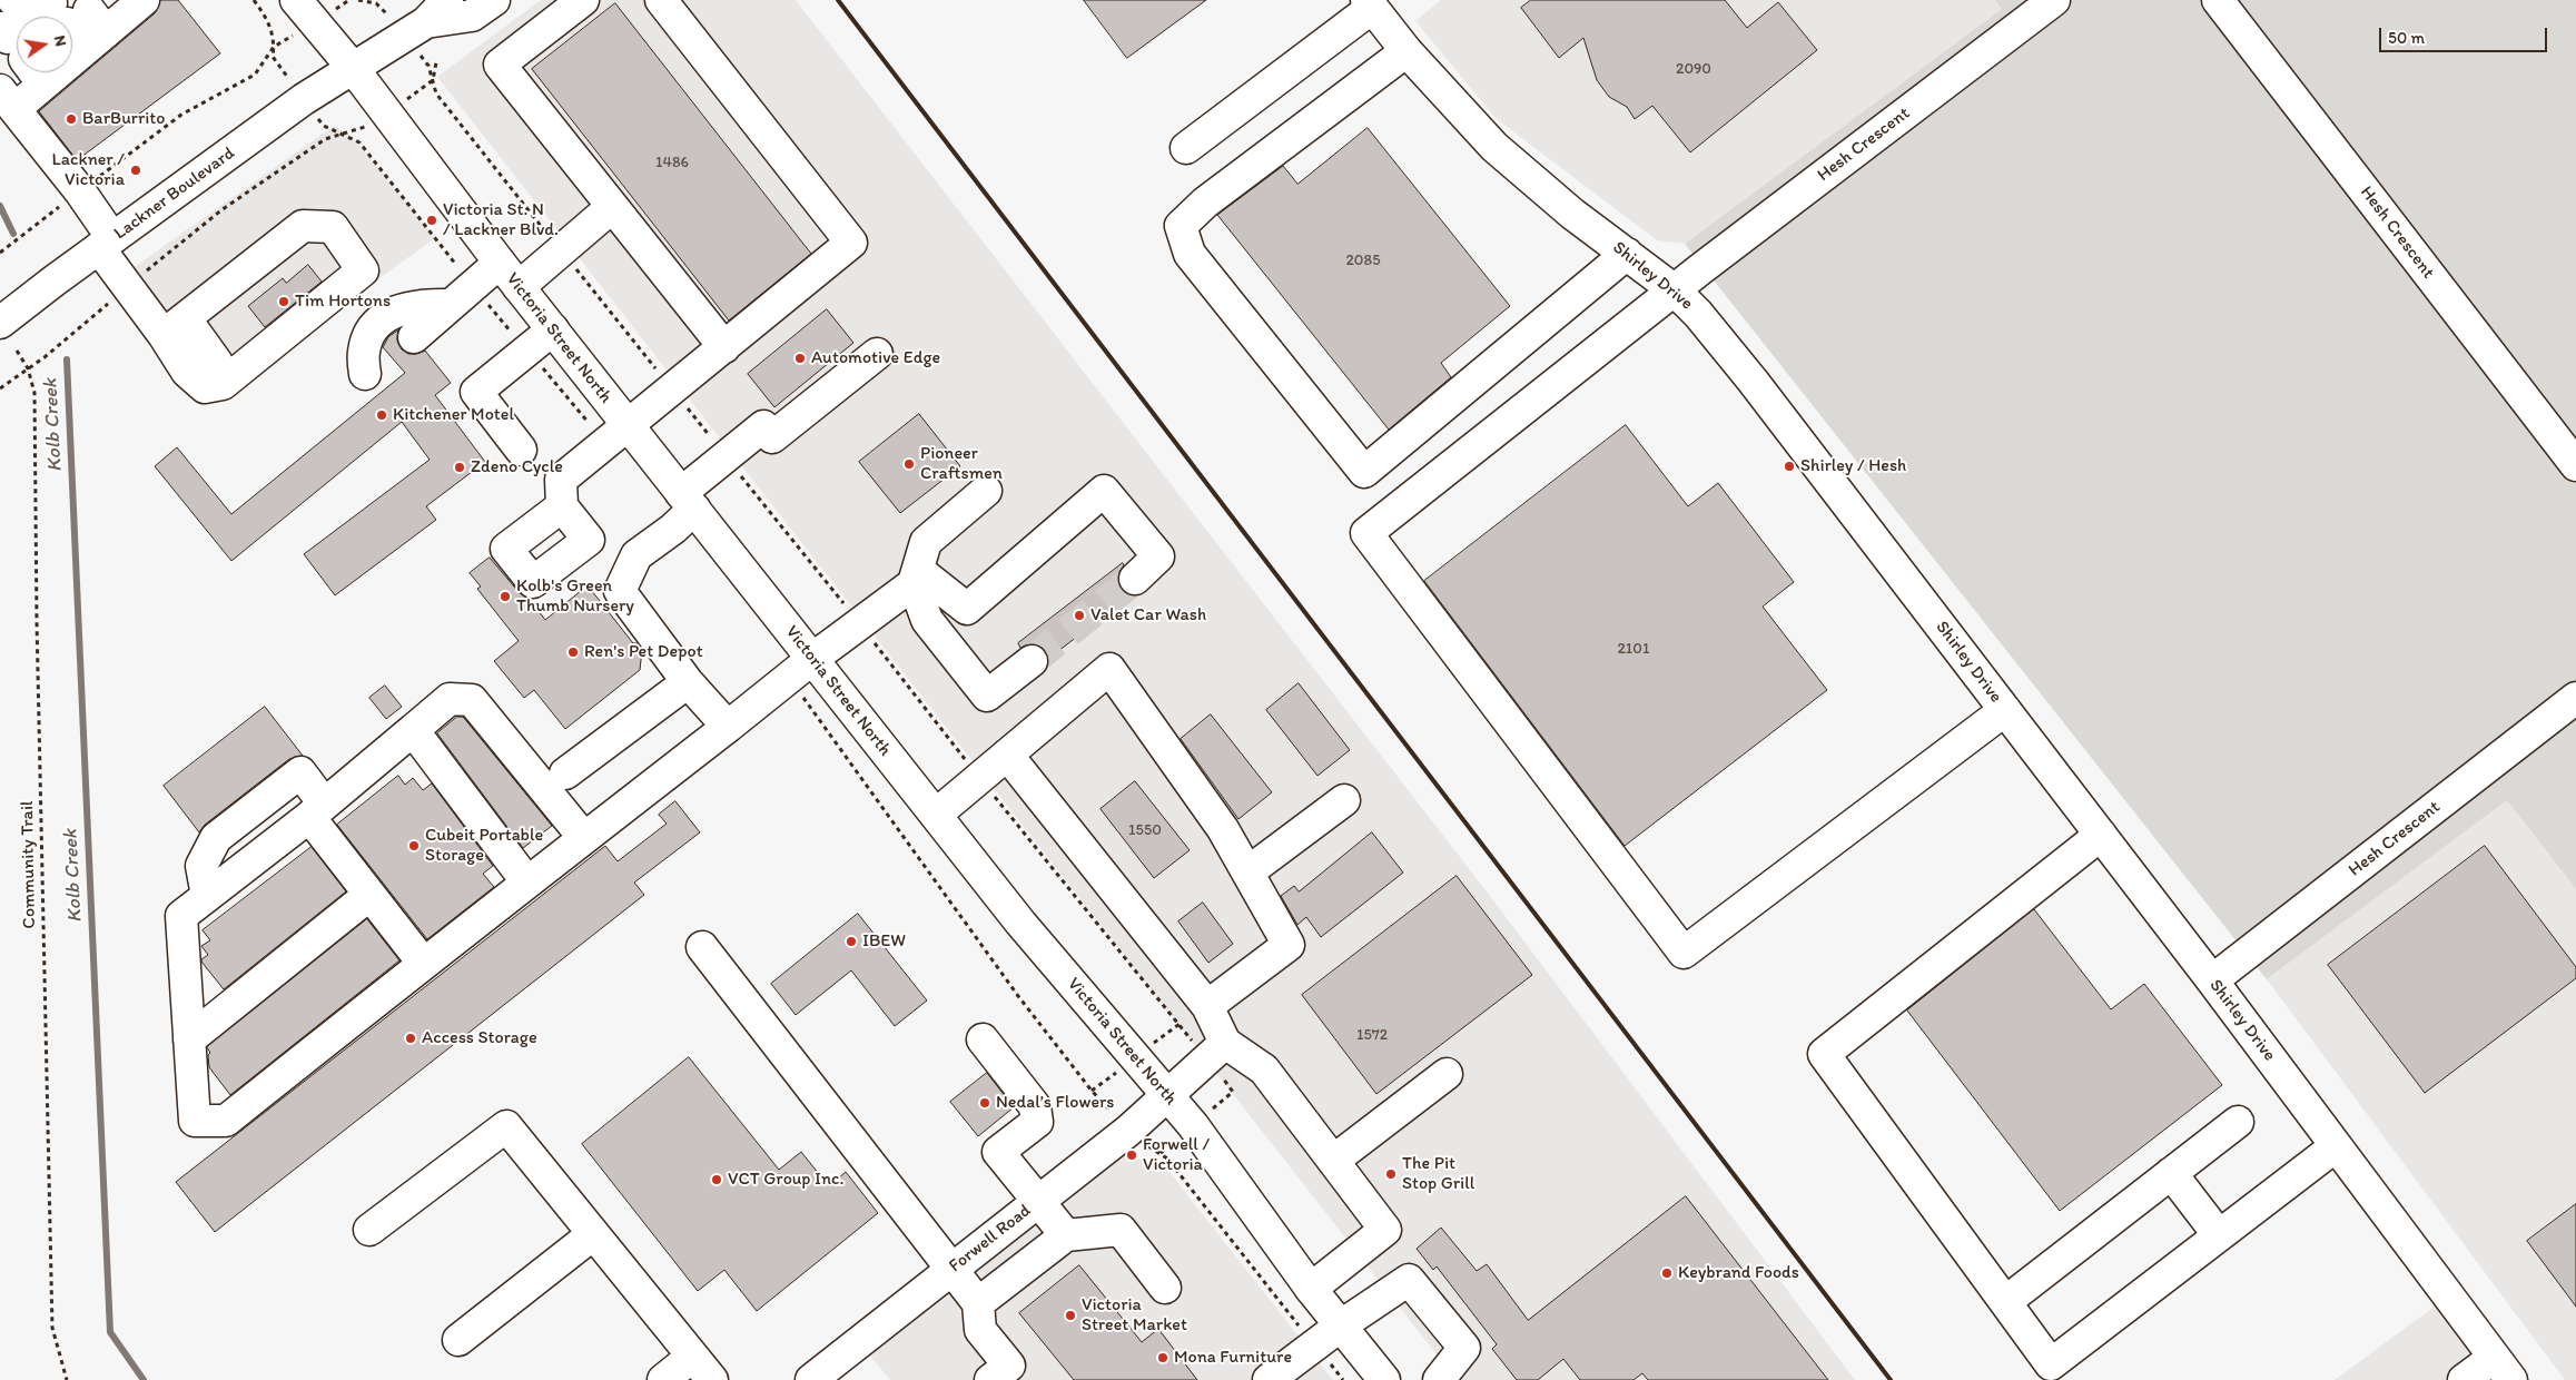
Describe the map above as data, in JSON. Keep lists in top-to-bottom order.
{
  "streets": {
    "street": [
      "Hesh Crescent",
      "Lackner Boulevard",
      "Shirley Drive",
      "Victoria Street North",
      "Forwell Road"
    ],
    "path": ["Community Trail"]
  },
  "crossings": [
    ["Hesh Crescent", "Shirley Drive"],
    ["Lackner Boulevard", "Victoria Street North"],
    ["Victoria Street North", "Forwell Road"]
  ],
  "water": ["Kolb Creek"],
  "places": [
    "BarBurrito",
    "Lackner / Victoria",
    "Victoria St. N / Lackner Blvd.",
    "Tim Hortons",
    "Automotive Edge",
    "Kitchener Motel",
    "Pioneer Craftsmen",
    "Shirley / Hesh",
    "Zdeno Cycle",
    "Kolb's Green Thumb Nursery",
    "Valet Car Wash",
    "Ren's Pet Depot",
    "Cubeit Portable Storage",
    "IBEW",
    "Access Storage",
    "Nedal’s Flowers",
    "Forwell / Victoria",
    "The Pit Stop Grill",
    "VCT Group Inc.",
    "Keybrand Foods",
    "Victoria Street Market",
    "Mona Furniture"
  ],
  "house_numbers": [
    "2090",
    "1486",
    "2085",
    "2101",
    "1550",
    "1572"
  ],
  "scale_bar": "50 m",
  "north": "right"
}
